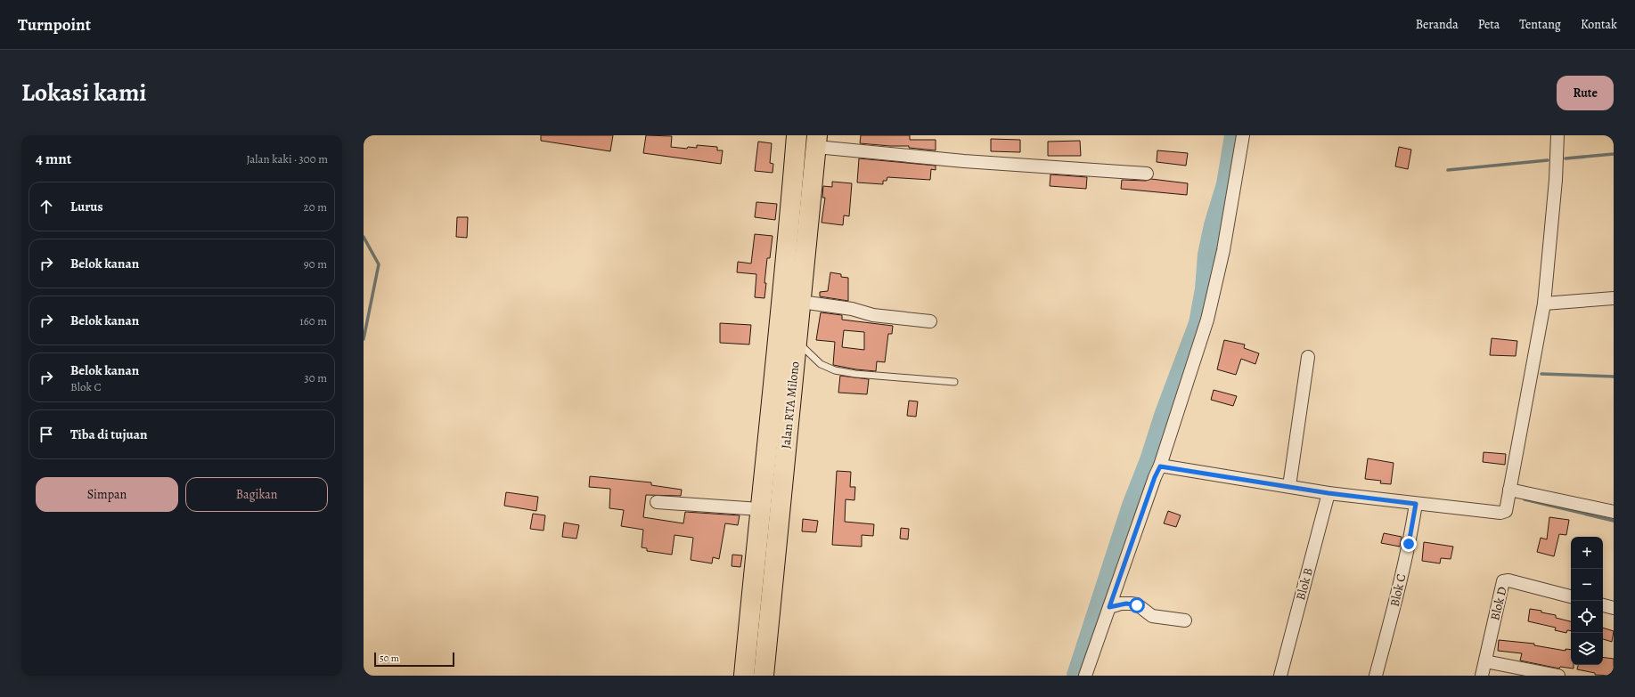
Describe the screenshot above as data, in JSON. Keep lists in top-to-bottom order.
{
  "streets": {
    "highway": ["Jalan RTA Milono"],
    "street": ["Blok B", "Blok C", "Blok D"]
  },
  "scale_bar": "50 m",
  "page": {
    "header": "Turnpoint",
    "nav": [
      "Beranda",
      "Peta",
      "Tentang",
      "Kontak"
    ],
    "title": "Lokasi kami",
    "buttons": [
      "Rute",
      ["Simpan", "Bagikan"]
    ],
    "heading": ["4 mnt", "Jalan kaki · 300 m"],
    "list": [
      ["Lurus", "20 m"],
      ["Belok kanan", "90 m"],
      ["Belok kanan", "160 m"],
      ["Belok kanan", "Blok C", "30 m"],
      "Tiba di tujuan"
    ],
    "map_buttons": ["+", "−"],
    "scale": "50 m"
  }
}
